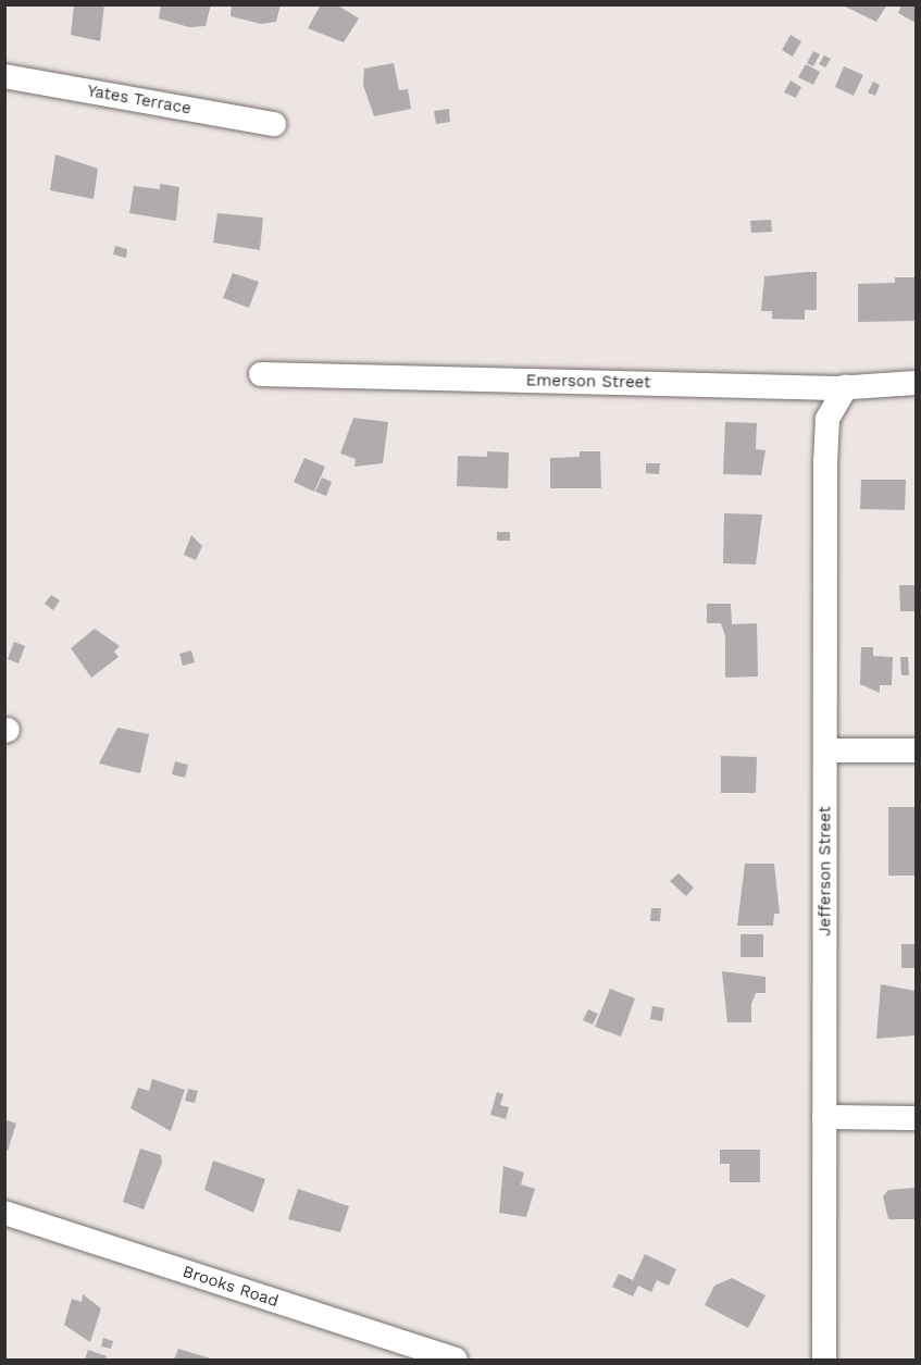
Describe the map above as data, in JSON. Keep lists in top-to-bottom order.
{
  "streets": {
    "street": [
      "Yates Terrace",
      "Emerson Street",
      "Jefferson Street",
      "Brooks Road"
    ]
  },
  "crossings": [
    ["Emerson Street", "Jefferson Street"]
  ]
}
